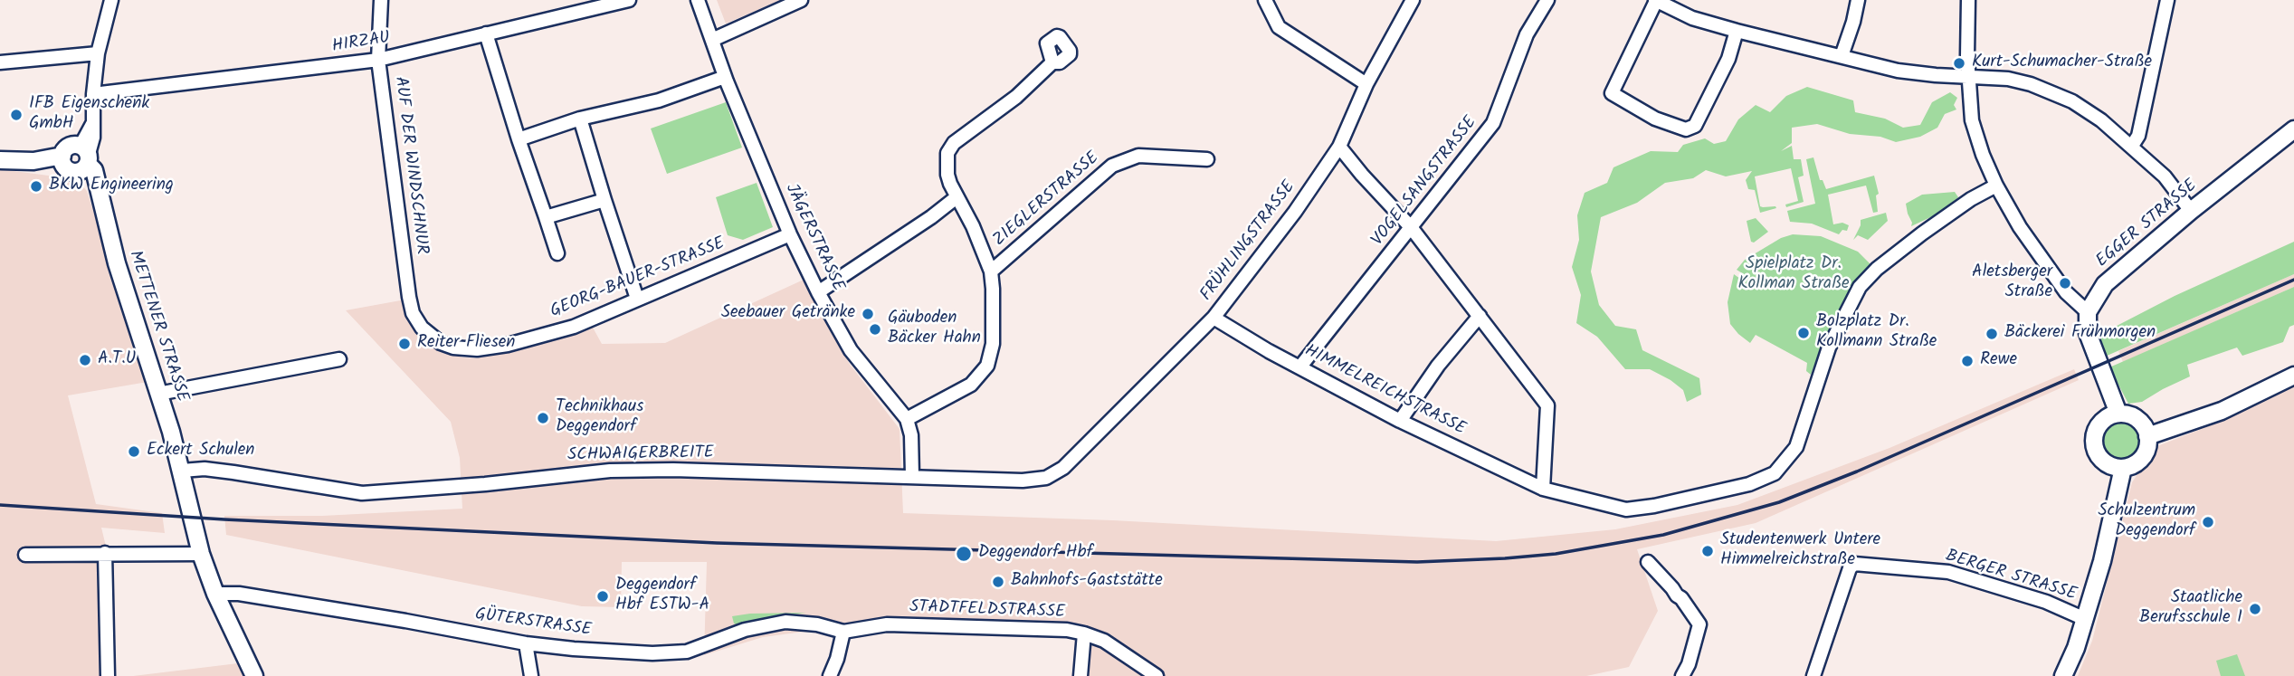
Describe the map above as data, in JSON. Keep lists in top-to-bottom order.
{
  "streets": {
    "street": [
      "HIRZAU",
      "AUF DER WINDSCHNUR",
      "VOGELSANGSTRASSE",
      "ZIEGLERSTRASSE",
      "EGGER STRASSE",
      "JÄGERSTRASSE",
      "FRÜHLINGSTRASSE",
      "GEORG-BAUER-STRASSE",
      "METTENER STRASSE",
      "HIMMELREICHSTRASSE",
      "SCHWAIGERBREITE",
      "BERGER STRASSE",
      "STADTFELDSTRASSE",
      "GÜTERSTRASSE"
    ]
  },
  "crossings": [
    ["HIRZAU", "AUF DER WINDSCHNUR"],
    ["HIRZAU", "METTENER STRASSE"],
    ["AUF DER WINDSCHNUR", "GEORG-BAUER-STRASSE"],
    ["VOGELSANGSTRASSE", "HIMMELREICHSTRASSE"],
    ["ZIEGLERSTRASSE", "JÄGERSTRASSE"],
    ["JÄGERSTRASSE", "GEORG-BAUER-STRASSE"],
    ["JÄGERSTRASSE", "SCHWAIGERBREITE"],
    ["FRÜHLINGSTRASSE", "HIMMELREICHSTRASSE"],
    ["FRÜHLINGSTRASSE", "SCHWAIGERBREITE"],
    ["METTENER STRASSE", "SCHWAIGERBREITE"],
    ["METTENER STRASSE", "GÜTERSTRASSE"],
    ["STADTFELDSTRASSE", "GÜTERSTRASSE"]
  ],
  "parks": ["Spielplatz Dr. Kollman Straße"],
  "places": [
    "Kurt-Schumacher-Straße",
    "IFB Eigenschenk GmbH",
    "BKW Engineering",
    "Aletsberger Straße",
    "Seebauer Getränke",
    "Gäuboden Bäcker Hahn",
    "Bolzplatz Dr. Kollmann Straße",
    "Bäckerei Frühmorgen",
    "Reiter Fliesen",
    "A.T.U",
    "Rewe",
    "Technikhaus Deggendorf",
    "Eckert Schulen",
    "Schulzentrum Deggendorf",
    "Studentenwerk Untere Himmelreichstraße",
    "Deggendorf Hbf",
    "Bahnhofs-Gaststätte",
    "Deggendorf Hbf ESTW-A",
    "Staatliche Berufsschule I"
  ]
}
